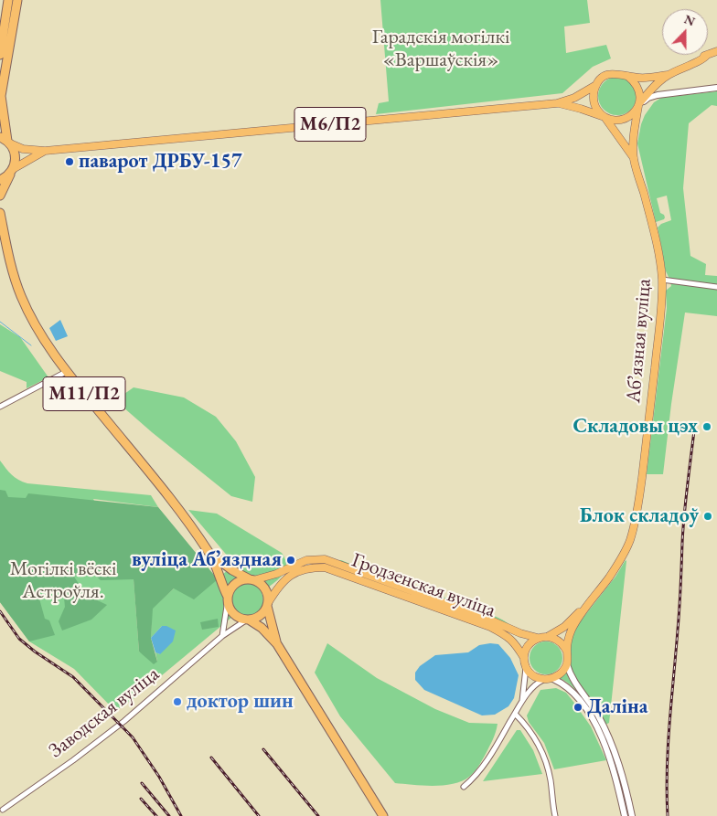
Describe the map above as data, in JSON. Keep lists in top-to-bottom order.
{
  "streets": {
    "highway": ["М11/П2"],
    "main road": ["М6/П2", "Абʼязная вуліца", "Гродзенская вуліца"],
    "street": ["Заводская вуліца"]
  },
  "crossings": [
    ["М6/П2", "Абʼязная вуліца"],
    ["Абʼязная вуліца", "Гродзенская вуліца"],
    ["М11/П2", "Гродзенская вуліца"],
    ["М11/П2", "Заводская вуліца"],
    ["Гродзенская вуліца", "Заводская вуліца"]
  ],
  "parks": ["Гарадскія могілкі «Варшаўскія»", "Могілкі вёскі Астроўля."],
  "places": [
    "паварот ДРБУ-157",
    "Складовы цэх",
    "Блок складоў",
    "вуліца Абʼяздная",
    "доктор шин",
    "Даліна"
  ],
  "north": "top"
}
